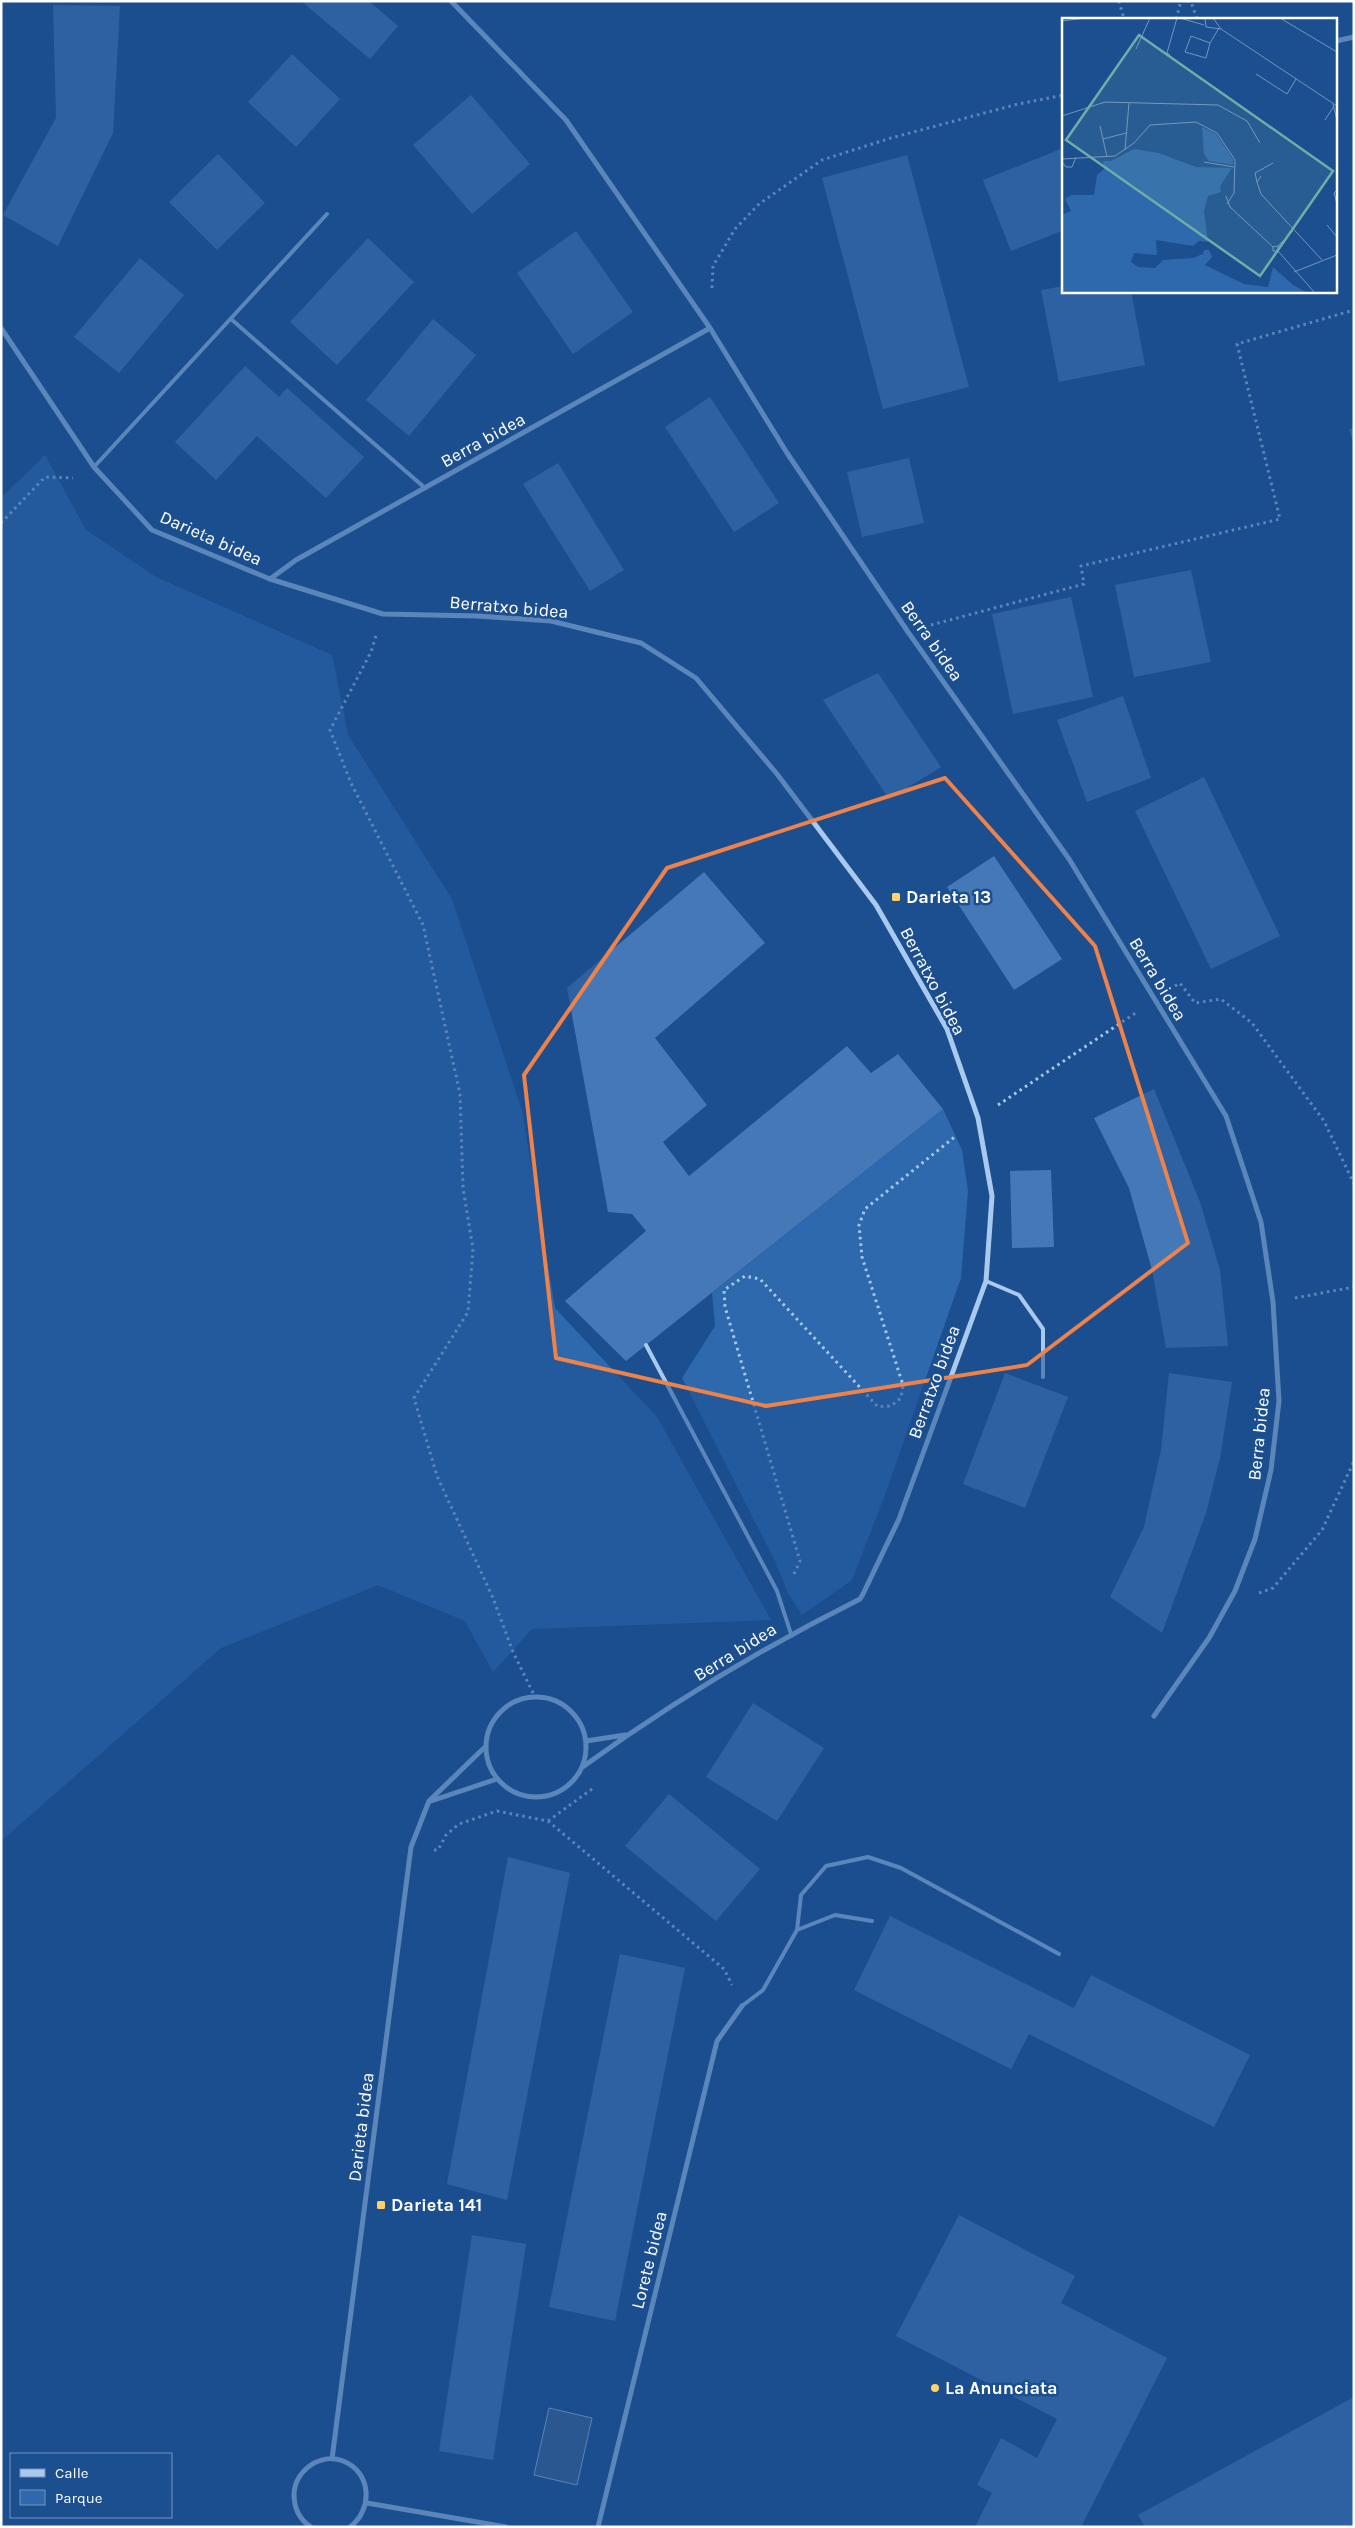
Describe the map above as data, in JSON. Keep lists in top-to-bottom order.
{
  "streets": {
    "street": [
      "Berra bidea",
      "Darieta bidea",
      "Berratxo bidea",
      "Lorete bidea"
    ]
  },
  "crossings": [
    ["Berra bidea", "Darieta bidea"],
    ["Berra bidea", "Berratxo bidea"],
    ["Darieta bidea", "Berratxo bidea"]
  ],
  "places": {
    "transit": ["Darieta 13", "Darieta 141"],
    "other": ["La Anunciata"]
  },
  "legend": ["Calle", "Parque"]
}
